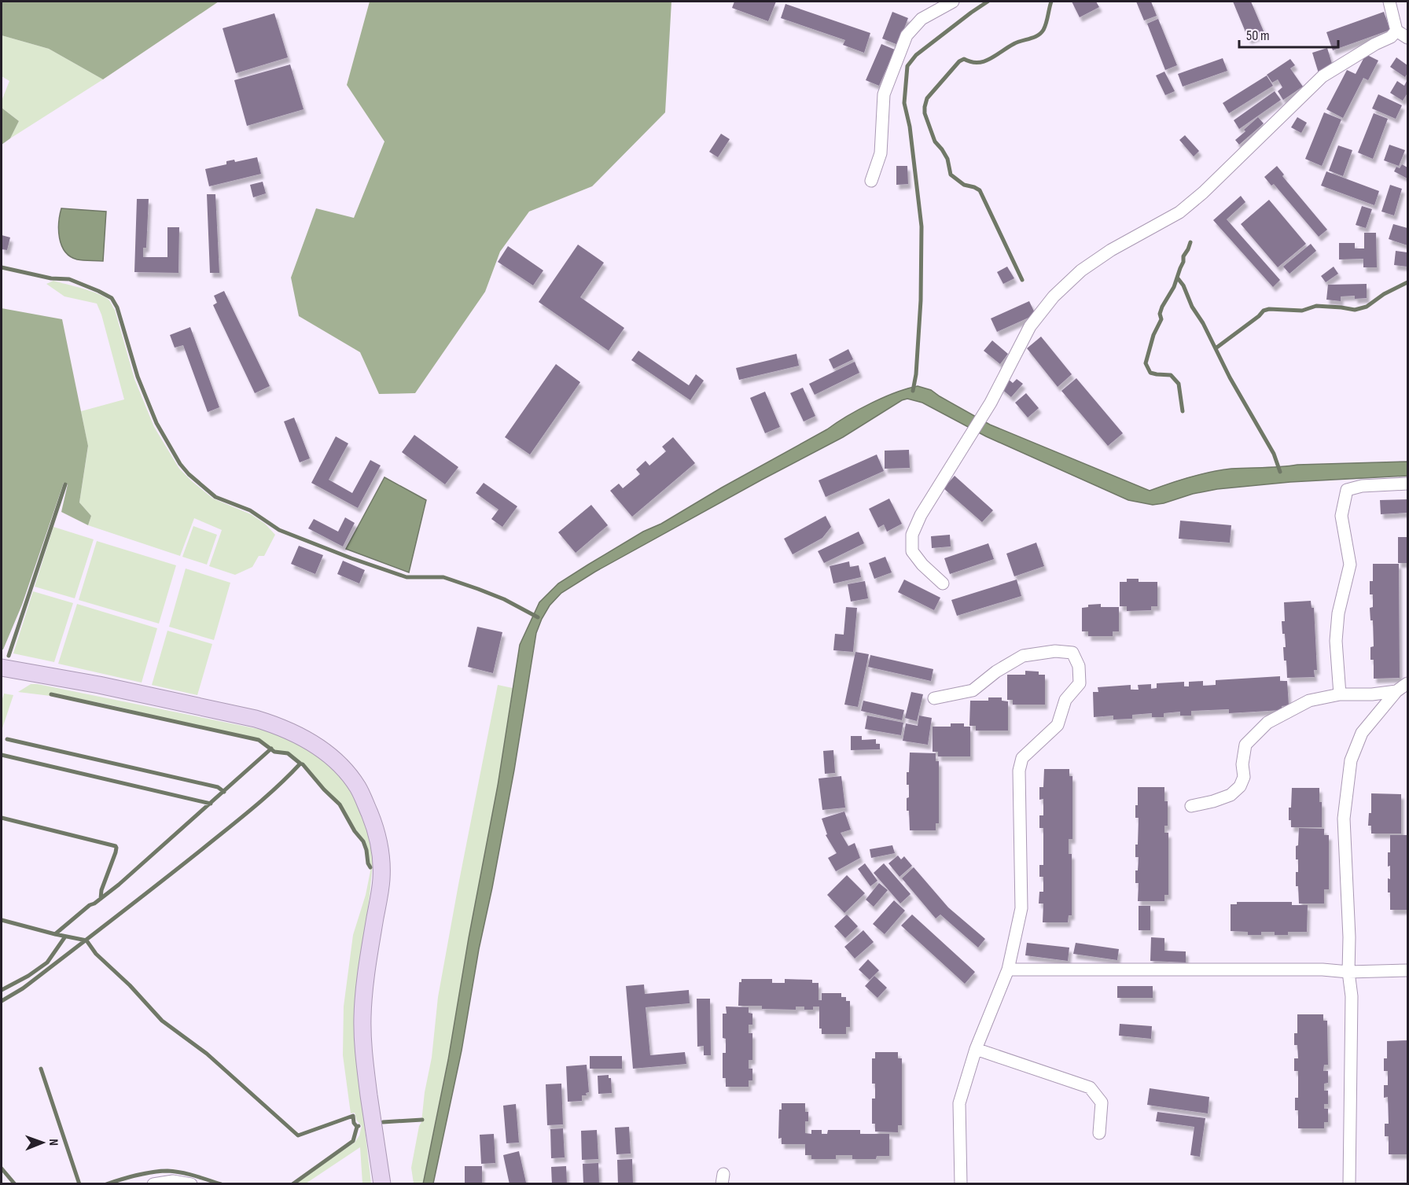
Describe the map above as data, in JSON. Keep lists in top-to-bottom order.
{
  "scale_bar": "50 m",
  "north": "right"
}
